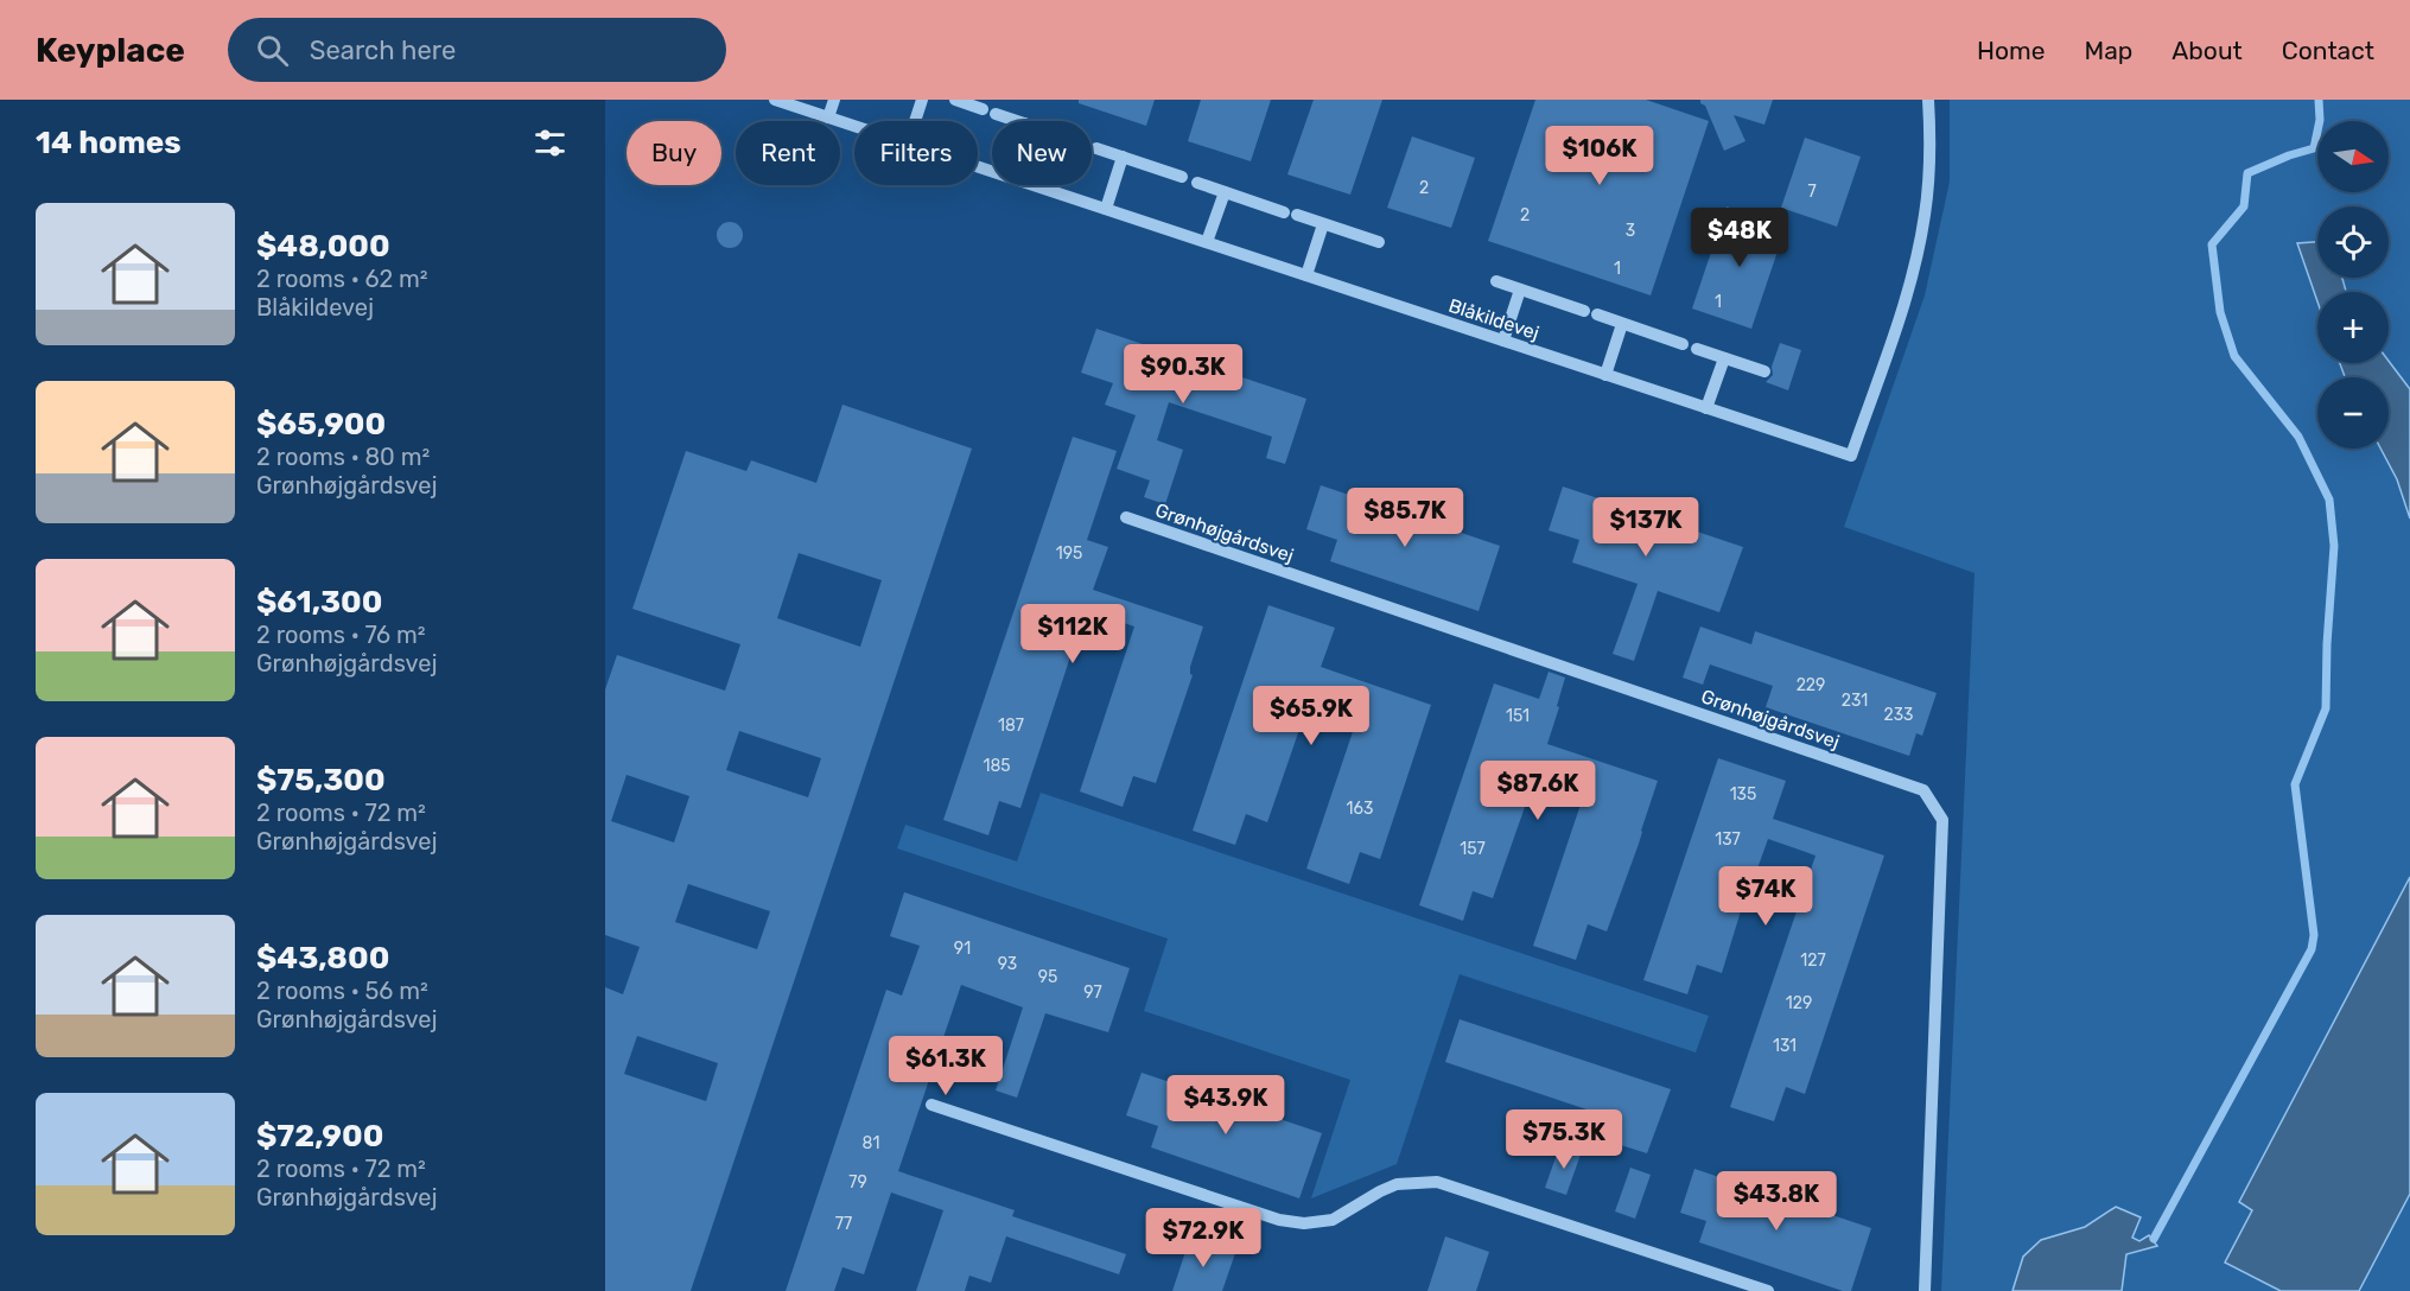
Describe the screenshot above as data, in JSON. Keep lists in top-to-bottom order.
{
  "streets": {
    "street": ["Blåkildevej", "Grønhøjgårdsvej"]
  },
  "house_numbers": [
    "2",
    "7",
    "2",
    "3",
    "1",
    "1",
    "195",
    "229",
    "231",
    "233",
    "151",
    "187",
    "185",
    "135",
    "163",
    "137",
    "157",
    "91",
    "127",
    "93",
    "95",
    "97",
    "129",
    "131",
    "81",
    "79",
    "77"
  ],
  "north": "right",
  "page": {
    "header": "Keyplace",
    "search": "Search here",
    "nav": [
      "Home",
      "Map",
      "About",
      "Contact"
    ],
    "heading": "14 homes",
    "map_buttons": ["+", "−"],
    "chip": [
      "Buy",
      "Rent",
      "Filters",
      "New"
    ],
    "price": [
      "$106K",
      "$48K",
      "$90.3K",
      "$85.7K",
      "$137K",
      "$112K",
      "$65.9K",
      "$87.6K",
      "$74K",
      "$61.3K",
      "$43.9K",
      "$75.3K",
      "$43.8K",
      "$72.9K"
    ],
    "list": [
      {
        "name": "$48,000",
        "note": "2 rooms · 62 m² · Blåkildevej"
      },
      {
        "name": "$65,900",
        "note": "2 rooms · 80 m² · Grønhøjgårdsvej"
      },
      {
        "name": "$61,300",
        "note": "2 rooms · 76 m² · Grønhøjgårdsvej"
      },
      {
        "name": "$75,300",
        "note": "2 rooms · 72 m² · Grønhøjgårdsvej"
      },
      {
        "name": "$43,800",
        "note": "2 rooms · 56 m² · Grønhøjgårdsvej"
      },
      {
        "name": "$72,900",
        "note": "2 rooms · 72 m² · Grønhøjgårdsvej"
      }
    ]
  }
}
